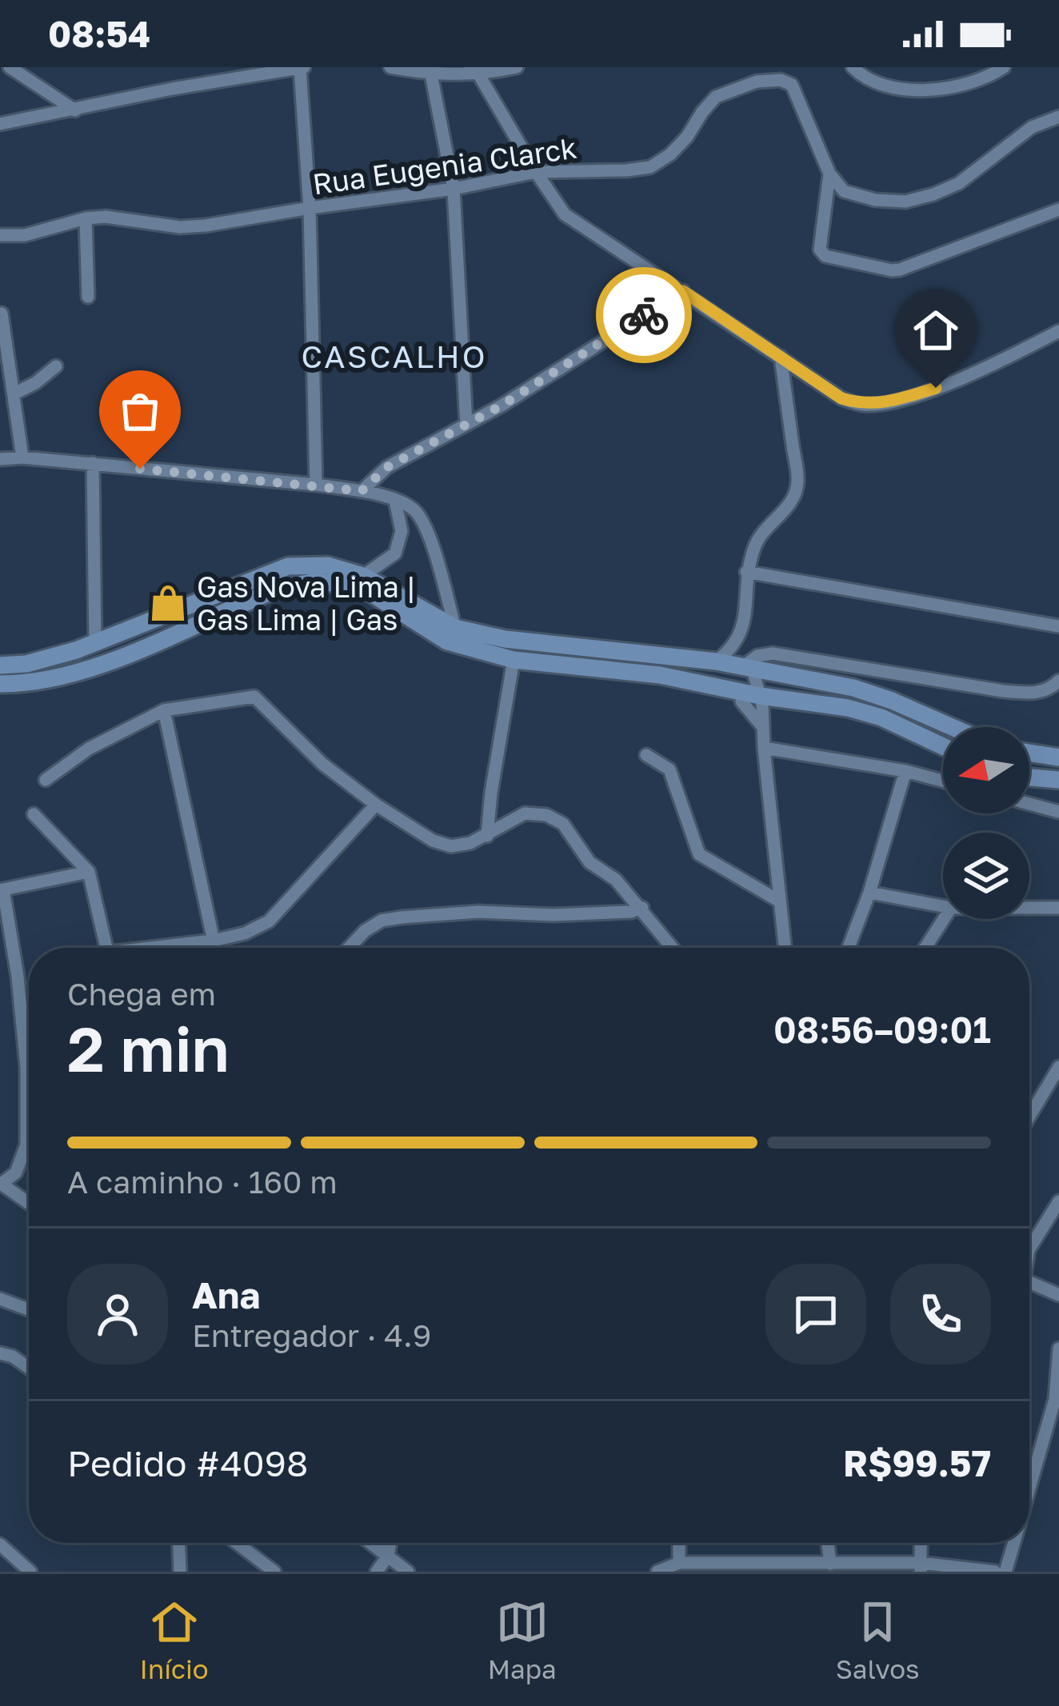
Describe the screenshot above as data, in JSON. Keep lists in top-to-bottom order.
{
  "streets": {
    "street": ["Rua Eugenia Clarck"]
  },
  "districts": ["CASCALHO"],
  "places": {
    "shop": ["Gas Nova Lima | Gas Lima | Gas"]
  },
  "north": "left",
  "page": {
    "status": "08:54",
    "heading": ["2 min", "Chega em", "08:56–09:01"],
    "panel": [
      "Ana",
      "Entregador · 4.9",
      "Pedido #4098",
      "R$99.57"
    ],
    "bar": "A caminho · 160 m",
    "tabs": ["Início", "Mapa", "Salvos"]
  }
}
